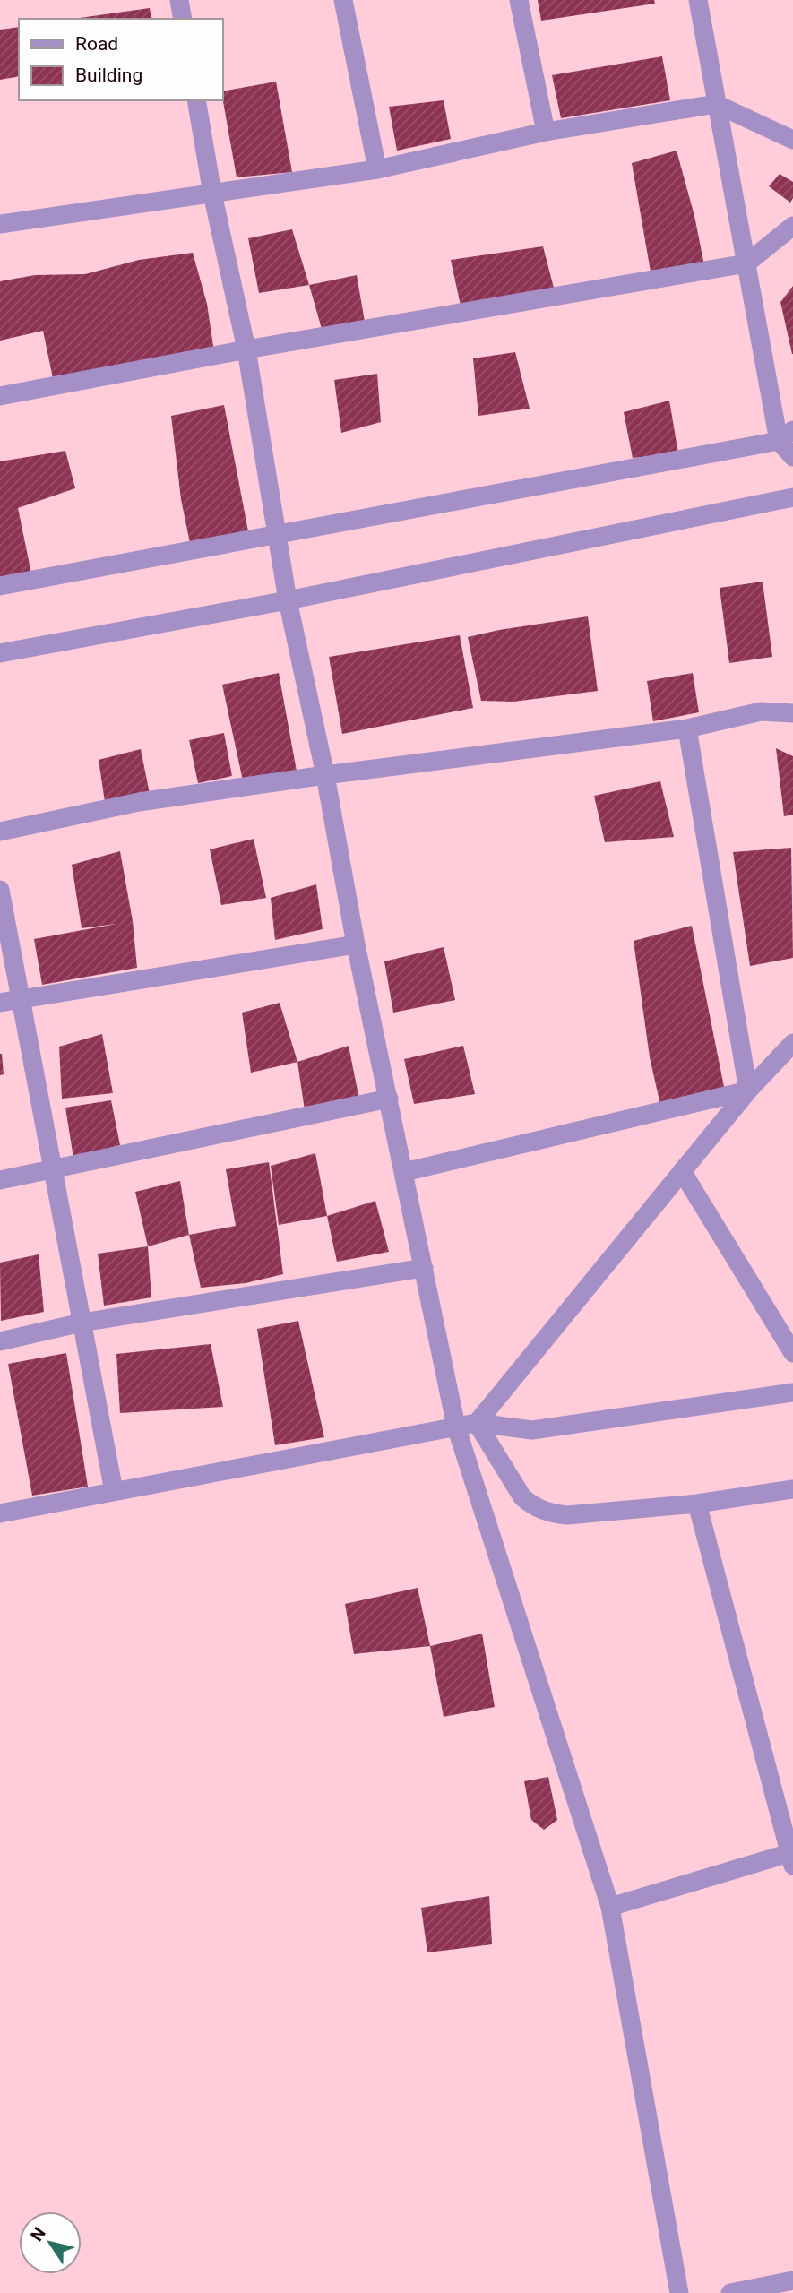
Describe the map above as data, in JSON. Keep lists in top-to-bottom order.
{
  "legend": ["Road", "Building"],
  "north": "top left"
}
